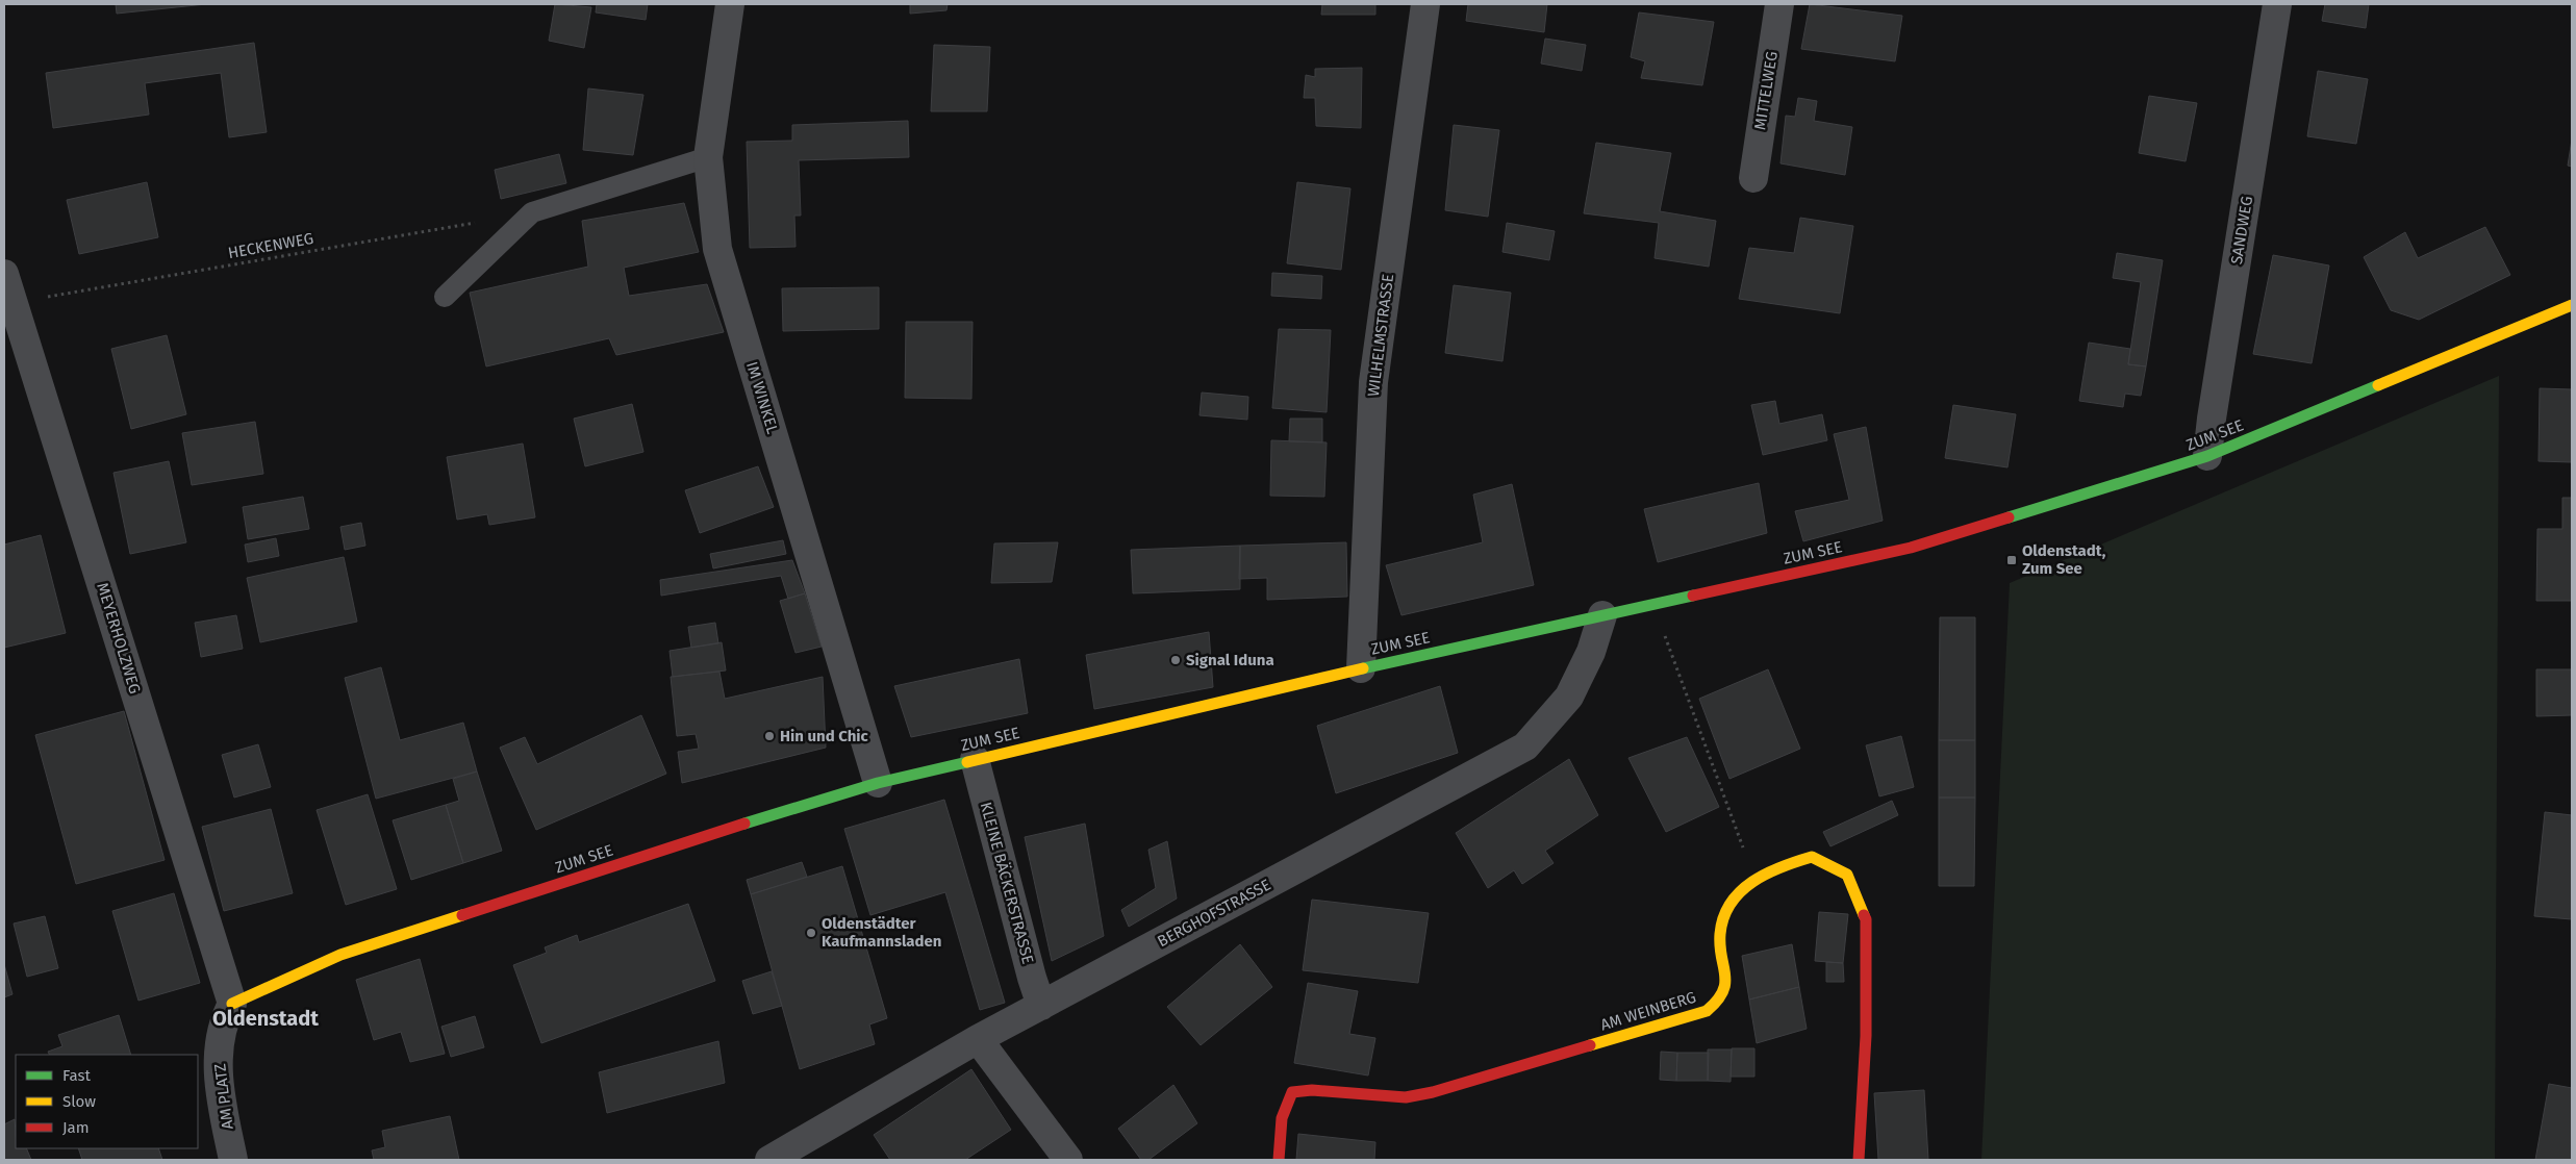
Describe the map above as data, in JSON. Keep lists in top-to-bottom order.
{
  "streets": {
    "street": [
      "MITTELWEG",
      "SANDWEG",
      "WILHELMSTRASSE",
      "IM WINKEL",
      "ZUM SEE",
      "MEYERHOLZWEG",
      "KLEINE BÄCKERSTRASSE",
      "BERGHOFSTRASSE",
      "AM WEINBERG",
      "AM PLATZ"
    ],
    "path": ["HECKENWEG"]
  },
  "crossings": [
    ["SANDWEG", "ZUM SEE"],
    ["HECKENWEG", "MEYERHOLZWEG"],
    ["WILHELMSTRASSE", "ZUM SEE"],
    ["IM WINKEL", "ZUM SEE"],
    ["ZUM SEE", "MEYERHOLZWEG"],
    ["ZUM SEE", "KLEINE BÄCKERSTRASSE"],
    ["ZUM SEE", "BERGHOFSTRASSE"],
    ["ZUM SEE", "AM PLATZ"],
    ["MEYERHOLZWEG", "AM PLATZ"],
    ["KLEINE BÄCKERSTRASSE", "BERGHOFSTRASSE"]
  ],
  "districts": ["Oldenstadt"],
  "places": {
    "transit": ["Oldenstadt, Zum See"],
    "other": ["Signal Iduna", "Hin und Chic", "Oldenstädter Kaufmannsladen"]
  },
  "legend": ["Fast", "Slow", "Jam"]
}
